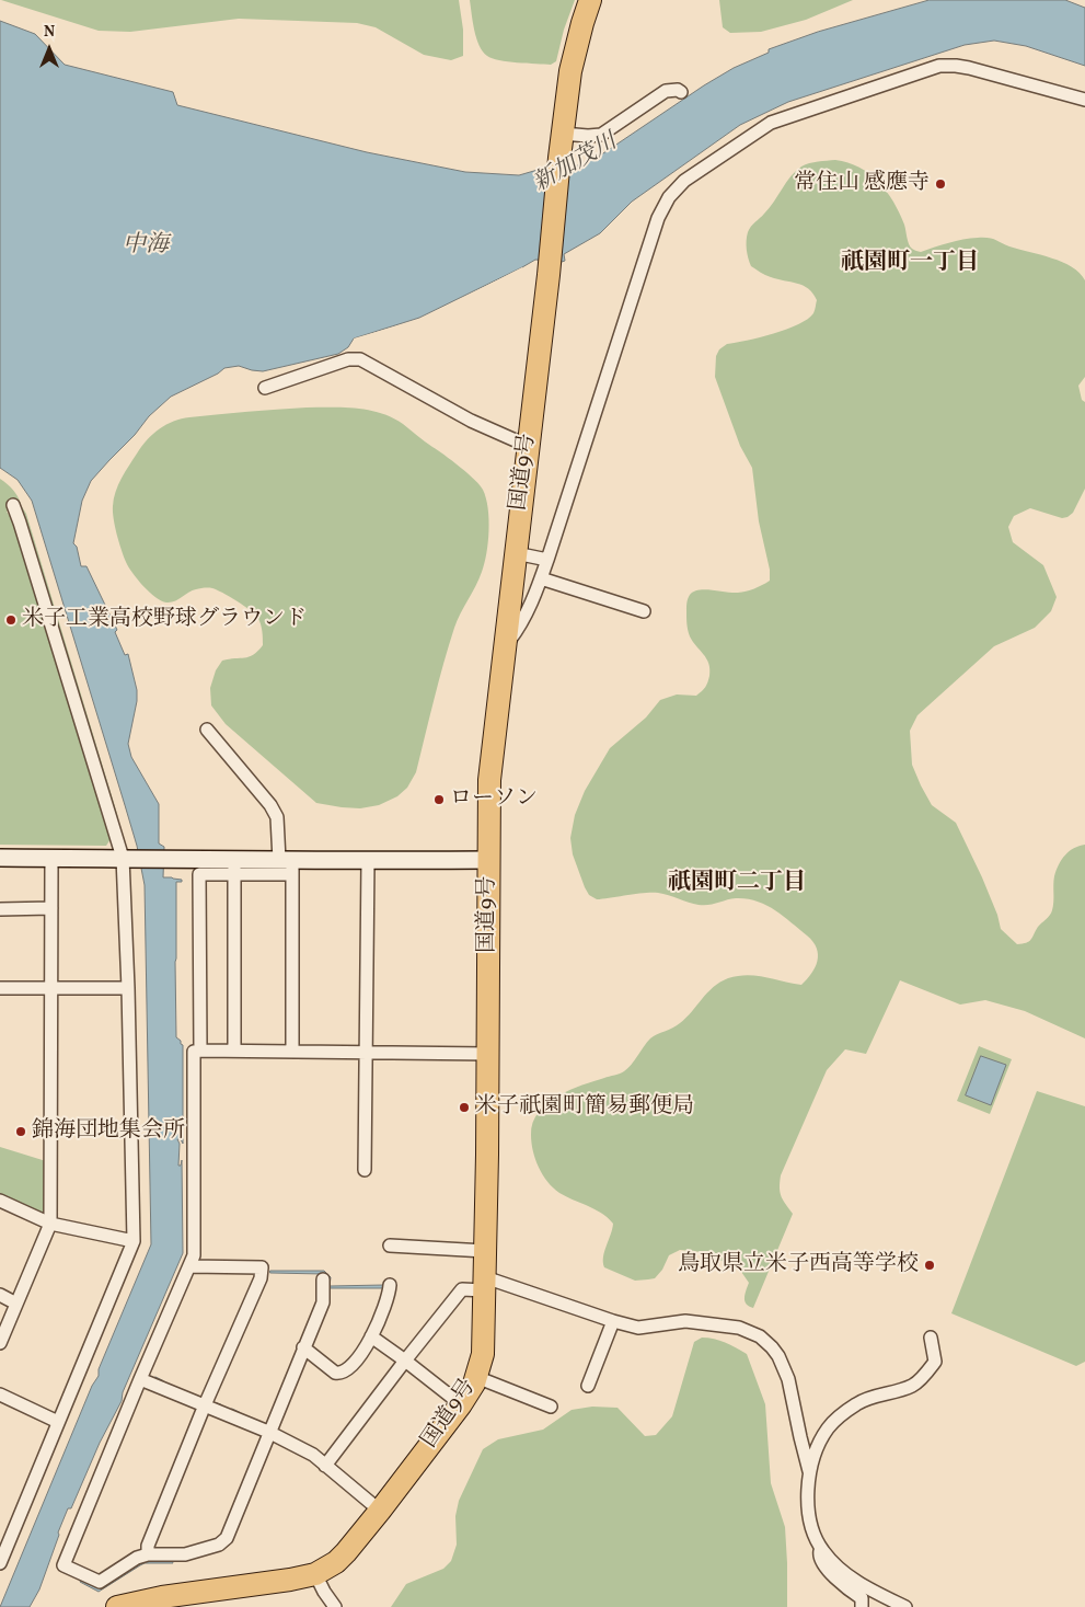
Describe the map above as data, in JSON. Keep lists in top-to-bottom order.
{
  "streets": {
    "highway": ["国道9号"]
  },
  "districts": ["祇園町一丁目", "祇園町二丁目"],
  "water": ["新加茂川", "中海"],
  "places": [
    "常住山 感應寺",
    "米子工業高校野球グラウンド",
    "ローソン",
    "米子祇園町簡易郵便局",
    "錦海団地集会所",
    "鳥取県立米子西高等学校"
  ],
  "north": "top"
}
